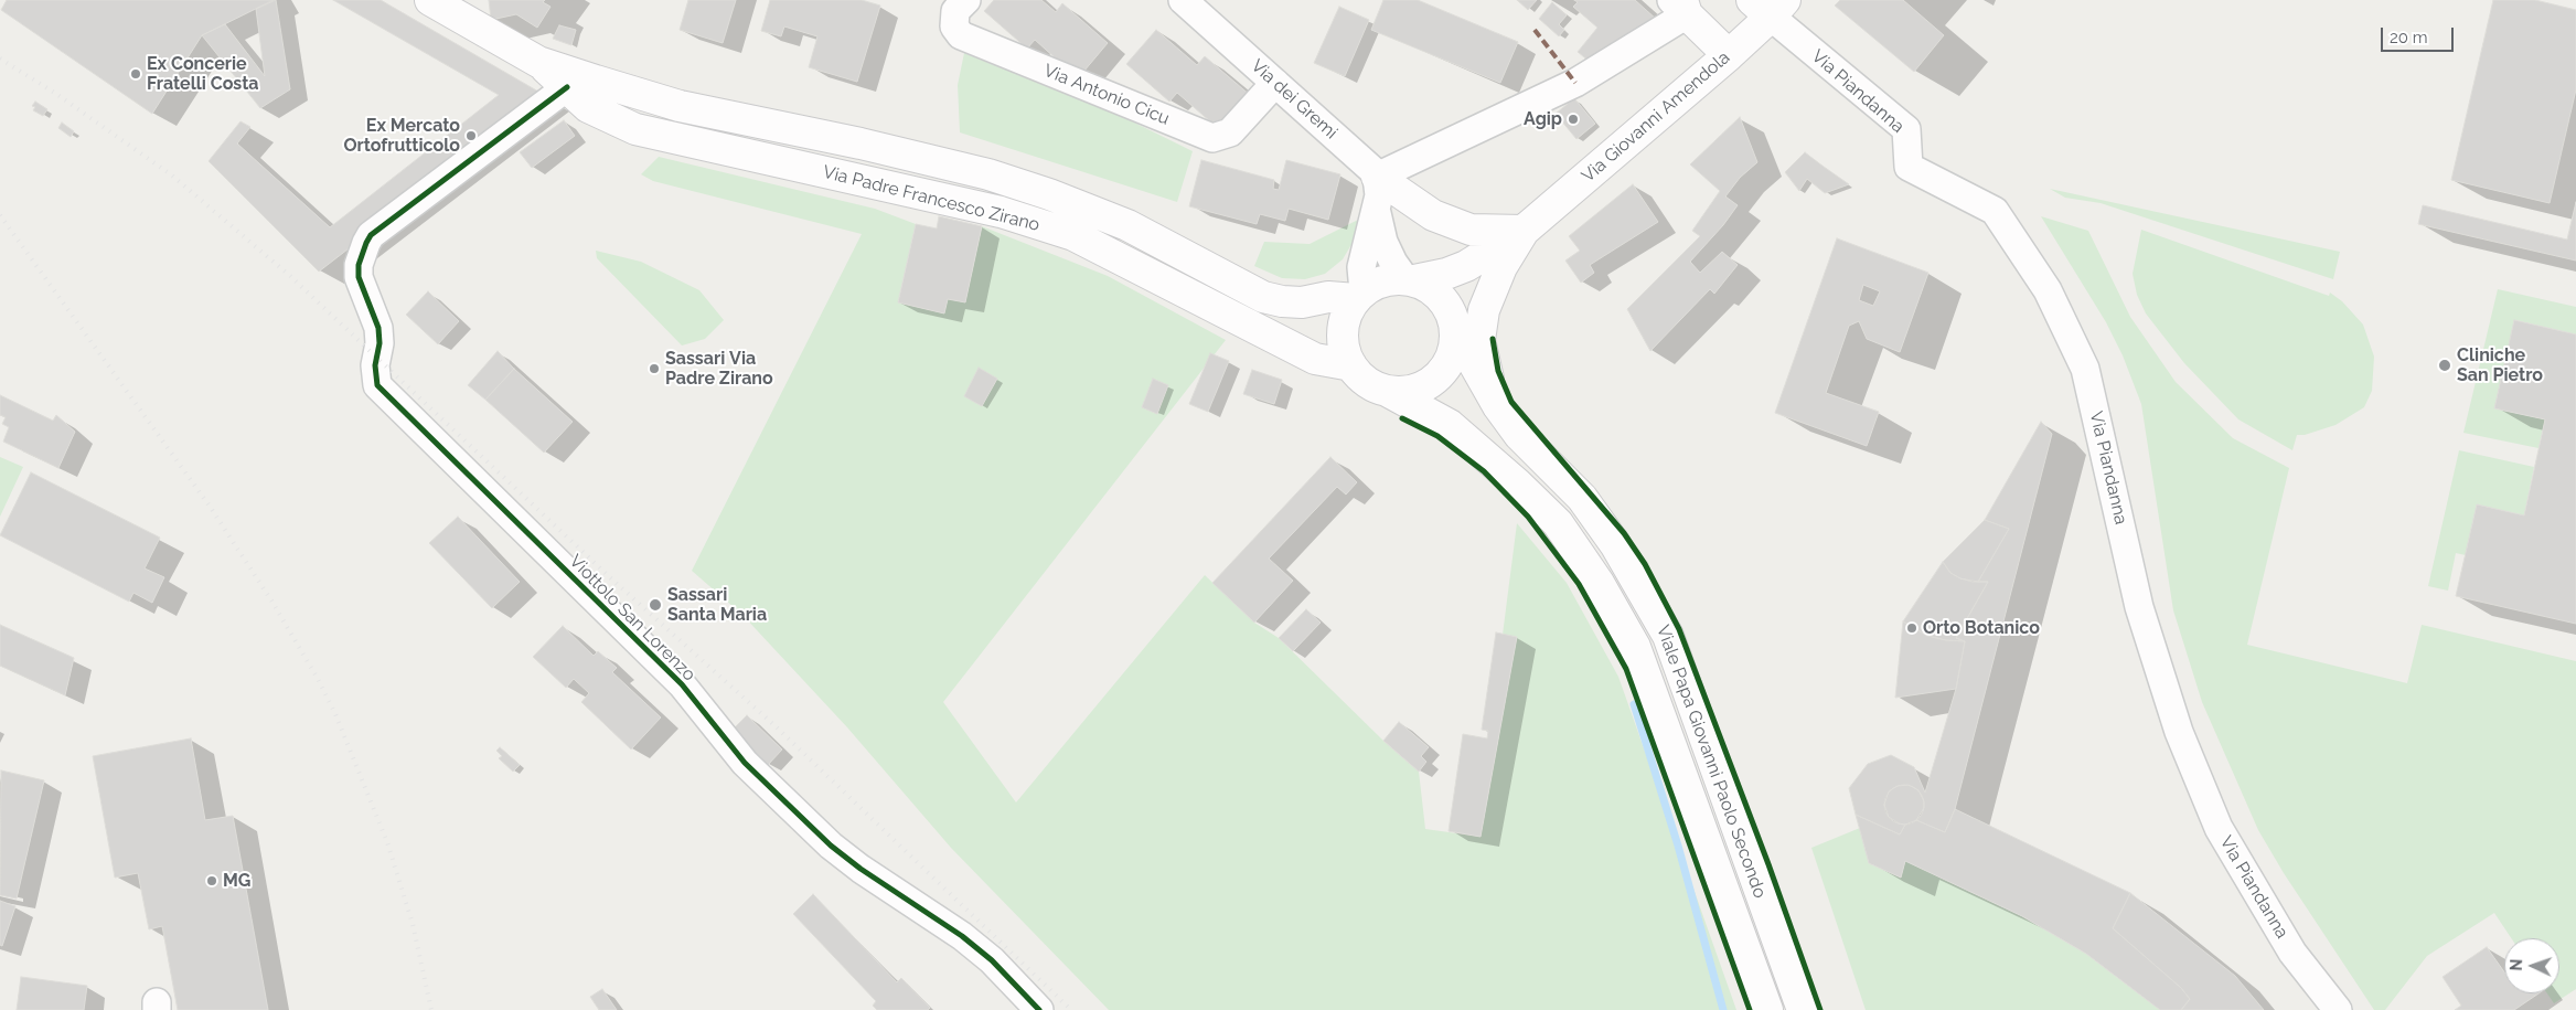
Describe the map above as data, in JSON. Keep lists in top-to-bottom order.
{
  "streets": {
    "main road": ["Via Giovanni Amendola", "Via Padre Francesco Zirano", "Viale Papa Giovanni Paolo Secondo"],
    "street": [
      "Via Piandanna",
      "Via Antonio Cicu",
      "Via dei Gremi",
      "Viottolo San Lorenzo"
    ]
  },
  "crossings": [
    ["Via Piandanna", "Via Giovanni Amendola"],
    ["Via Antonio Cicu", "Via dei Gremi"],
    ["Via Giovanni Amendola", "Via Padre Francesco Zirano"],
    ["Via Giovanni Amendola", "Viale Papa Giovanni Paolo Secondo"],
    ["Via Padre Francesco Zirano", "Viottolo San Lorenzo"],
    ["Via Padre Francesco Zirano", "Viale Papa Giovanni Paolo Secondo"]
  ],
  "places": [
    "Ex Concerie Fratelli Costa",
    "Agip",
    "Ex Mercato Ortofrutticolo",
    "Cliniche San Pietro",
    "Sassari Via Padre Zirano",
    "Sassari Santa Maria",
    "Orto Botanico",
    "MG"
  ],
  "scale_bar": "20 m",
  "north": "left"
}
